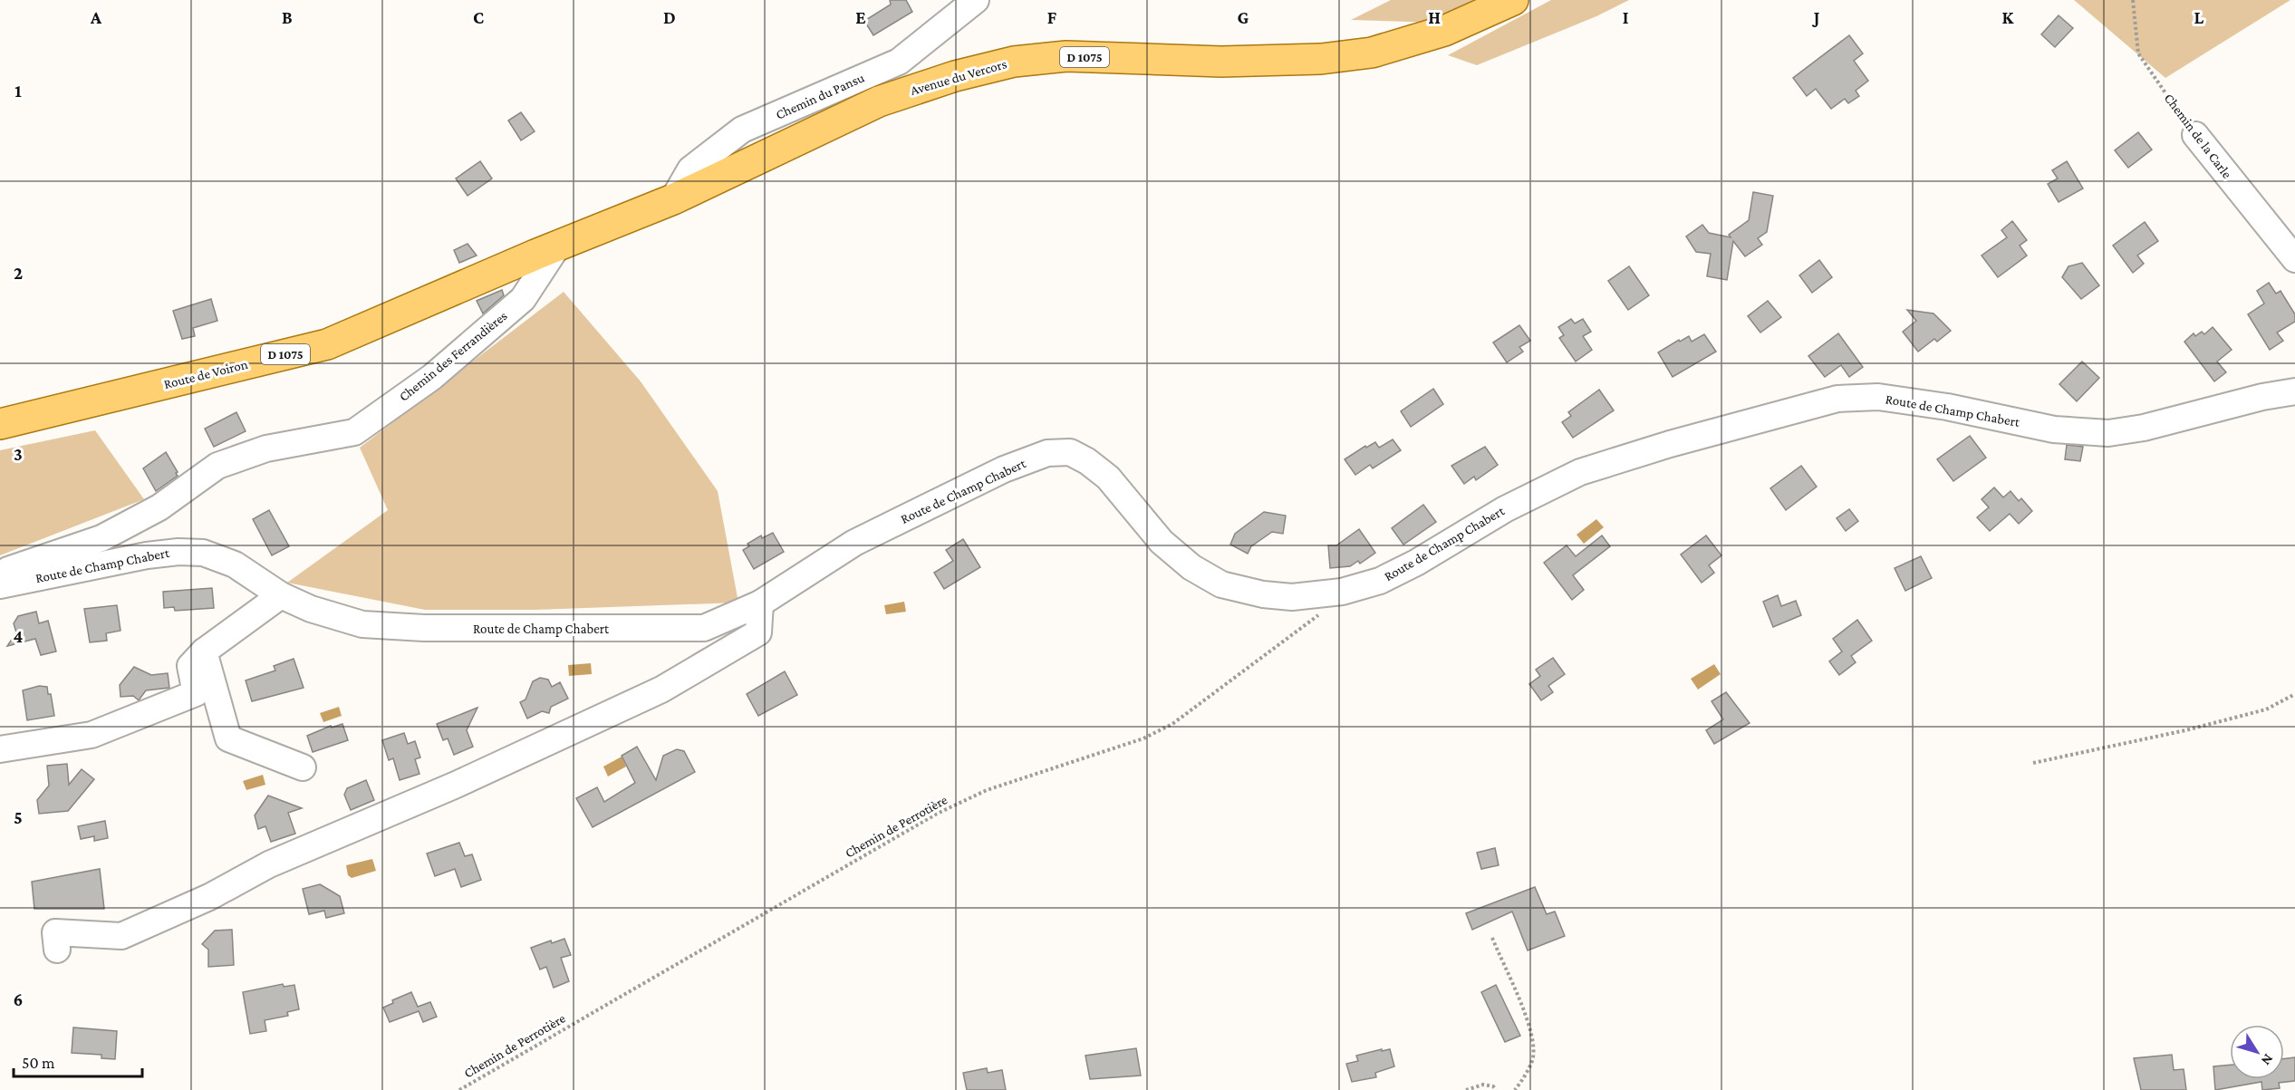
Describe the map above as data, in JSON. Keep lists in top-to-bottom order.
{
  "streets": {
    "main road": ["D 1075", "Avenue du Vercors", "Route de Voiron"],
    "street": [
      "Chemin du Pansu",
      "Chemin de la Carle",
      "Chemin des Ferrandières",
      "Route de Champ Chabert"
    ],
    "path": ["Chemin de Perrotière"]
  },
  "crossings": [
    ["Avenue du Vercors", "Chemin du Pansu"],
    ["Avenue du Vercors", "Chemin des Ferrandières"],
    ["Avenue du Vercors", "Route de Voiron"],
    ["Chemin des Ferrandières", "Route de Voiron"],
    ["Route de Champ Chabert", "Chemin de Perrotière"]
  ],
  "scale_bar": "50 m",
  "north": "bottom right",
  "grid": {
    "columns": [
      "A",
      "B",
      "C",
      "D",
      "E",
      "F",
      "G",
      "H",
      "I",
      "J",
      "K",
      "L"
    ],
    "rows": [
      "1",
      "2",
      "3",
      "4",
      "5",
      "6"
    ]
  }
}
